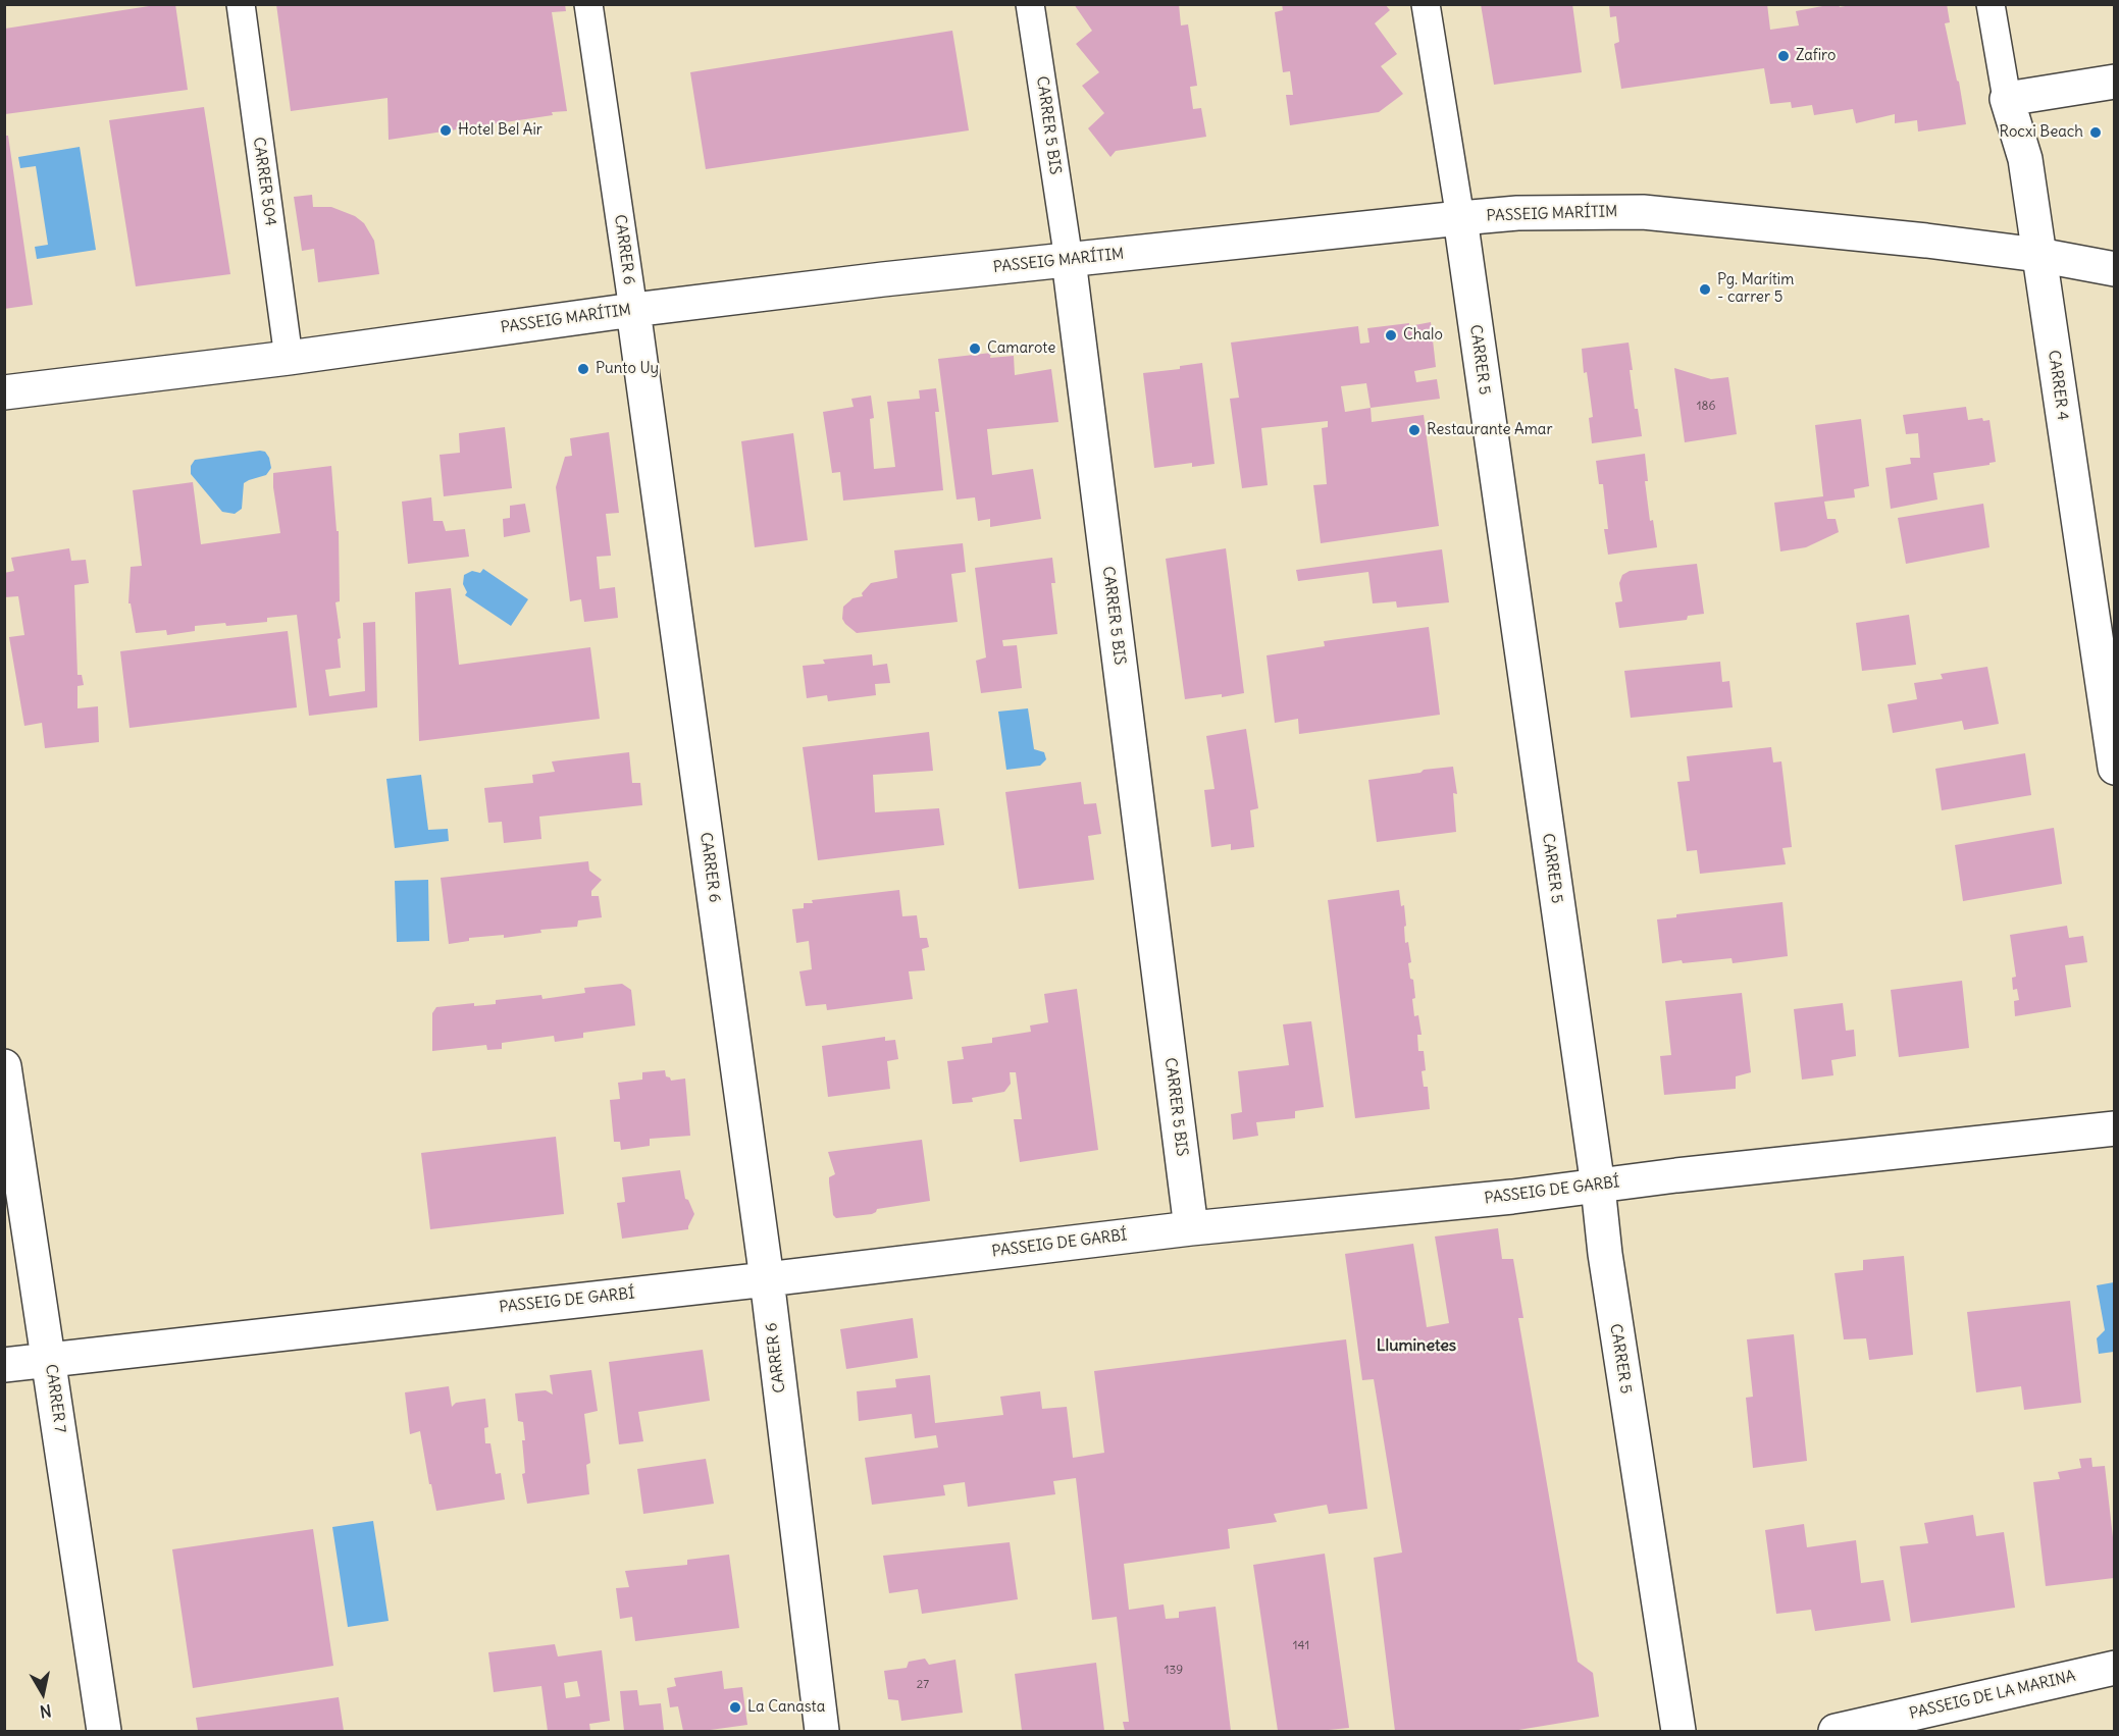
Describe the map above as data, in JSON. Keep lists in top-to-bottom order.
{
  "streets": {
    "street": [
      "CARRER 5 BIS",
      "CARRER 504",
      "PASSEIG MARÍTIM",
      "CARRER 6",
      "CARRER 5",
      "CARRER 4",
      "PASSEIG DE GARBÍ",
      "CARRER 7",
      "PASSEIG DE LA MARINA"
    ]
  },
  "crossings": [
    ["CARRER 5 BIS", "PASSEIG MARÍTIM"],
    ["CARRER 5 BIS", "PASSEIG DE GARBÍ"],
    ["CARRER 504", "PASSEIG MARÍTIM"],
    ["PASSEIG MARÍTIM", "CARRER 6"],
    ["PASSEIG MARÍTIM", "CARRER 5"],
    ["PASSEIG MARÍTIM", "CARRER 4"],
    ["CARRER 6", "PASSEIG DE GARBÍ"],
    ["CARRER 5", "PASSEIG DE GARBÍ"],
    ["PASSEIG DE GARBÍ", "CARRER 7"]
  ],
  "districts": ["Lluminetes"],
  "places": [
    "Zafiro",
    "Hotel Bel Air",
    "Rocxi Beach",
    "Pg. Marítim - carrer 5",
    "Chalo",
    "Camarote",
    "Punto Uy",
    "Restaurante Amar",
    "La Canasta"
  ],
  "house_numbers": [
    "186",
    "141",
    "139",
    "27"
  ],
  "north": "bottom"
}
